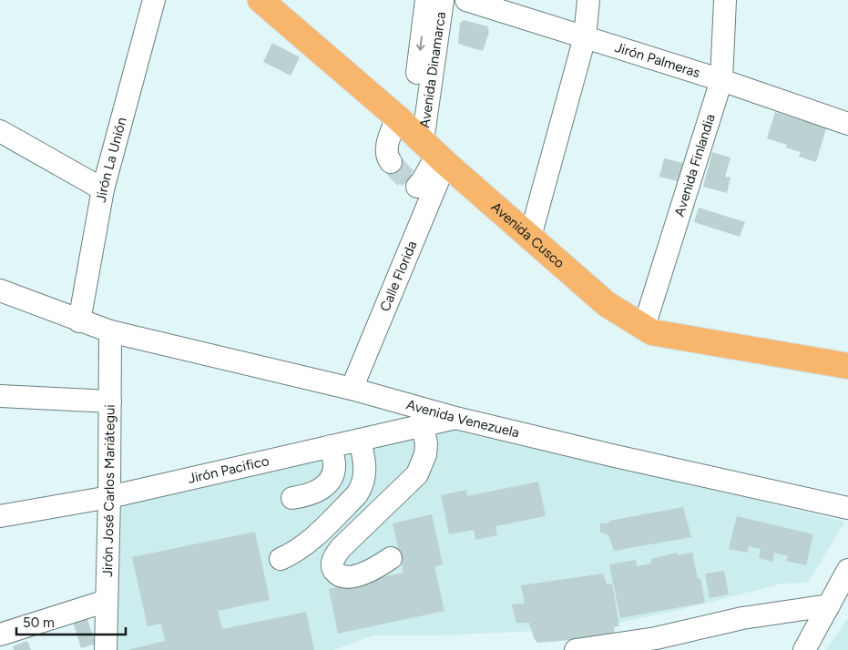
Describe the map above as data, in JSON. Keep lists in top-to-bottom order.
{
  "streets": {
    "highway": ["Avenida Cusco"],
    "street": [
      "Jirón Palmeras",
      "Avenida Dinamarca",
      "Jirón La Unión",
      "Avenida Finlandia",
      "Calle Florida",
      "Avenida Venezuela",
      "Jirón Pacifico",
      "Jirón José Carlos Mariátegui"
    ]
  },
  "crossings": [
    ["Jirón Palmeras", "Avenida Finlandia"],
    ["Avenida Dinamarca", "Avenida Cusco"],
    ["Avenida Dinamarca", "Calle Florida"],
    ["Jirón La Unión", "Avenida Venezuela"],
    ["Avenida Finlandia", "Avenida Cusco"],
    ["Avenida Cusco", "Calle Florida"],
    ["Calle Florida", "Avenida Venezuela"],
    ["Avenida Venezuela", "Jirón Pacifico"],
    ["Avenida Venezuela", "Jirón José Carlos Mariátegui"],
    ["Jirón Pacifico", "Jirón José Carlos Mariátegui"]
  ],
  "scale_bar": "50 m"
}
